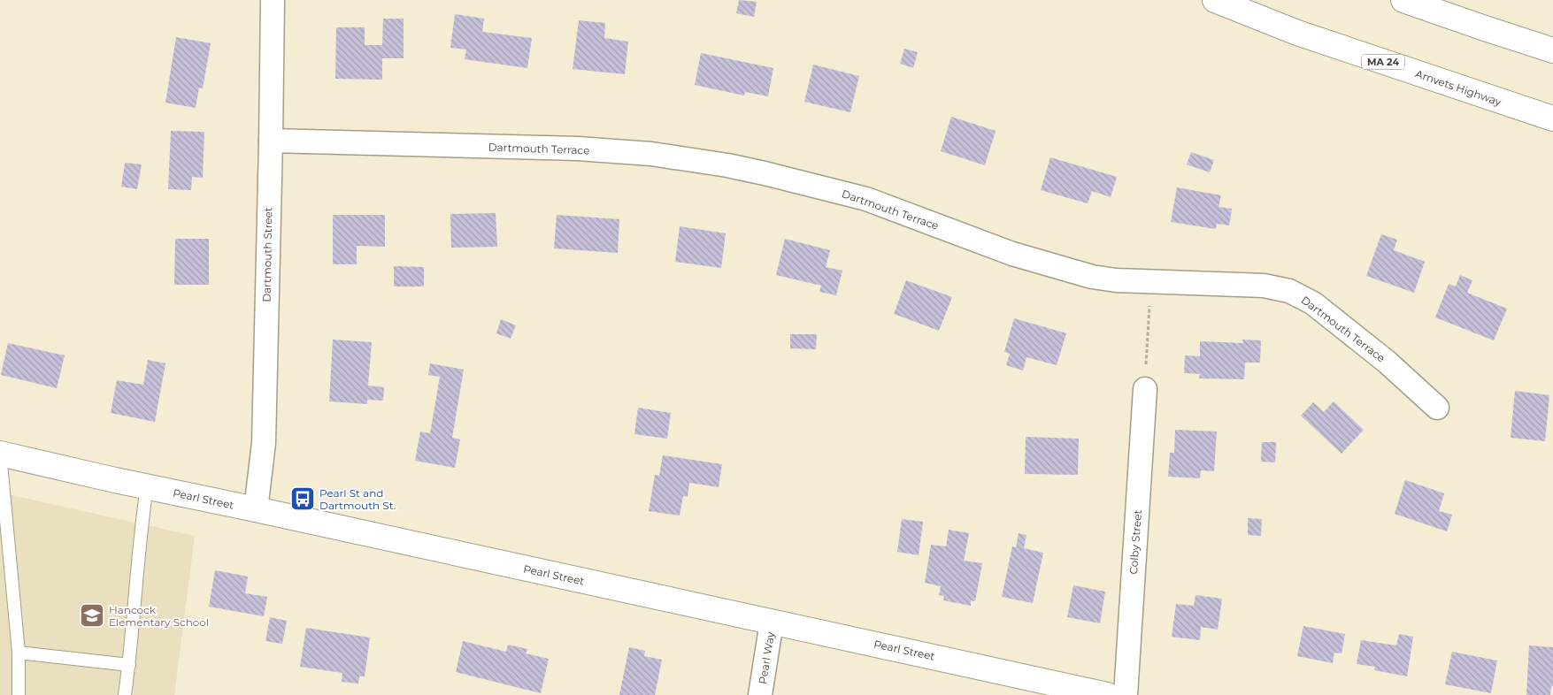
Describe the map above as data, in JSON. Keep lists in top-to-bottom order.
{
  "streets": {
    "main road": ["MA 24", "Amvets Highway", "Pearl Street"],
    "street": [
      "Dartmouth Terrace",
      "Dartmouth Street",
      "Colby Street",
      "Pearl Way"
    ]
  },
  "crossings": [
    ["Dartmouth Terrace", "Dartmouth Street"],
    ["Dartmouth Street", "Pearl Street"],
    ["Pearl Street", "Pearl Way"]
  ],
  "places": {
    "bus stop": ["Pearl St and Dartmouth St."],
    "school or university": ["Hancock Elementary School"]
  }
}
